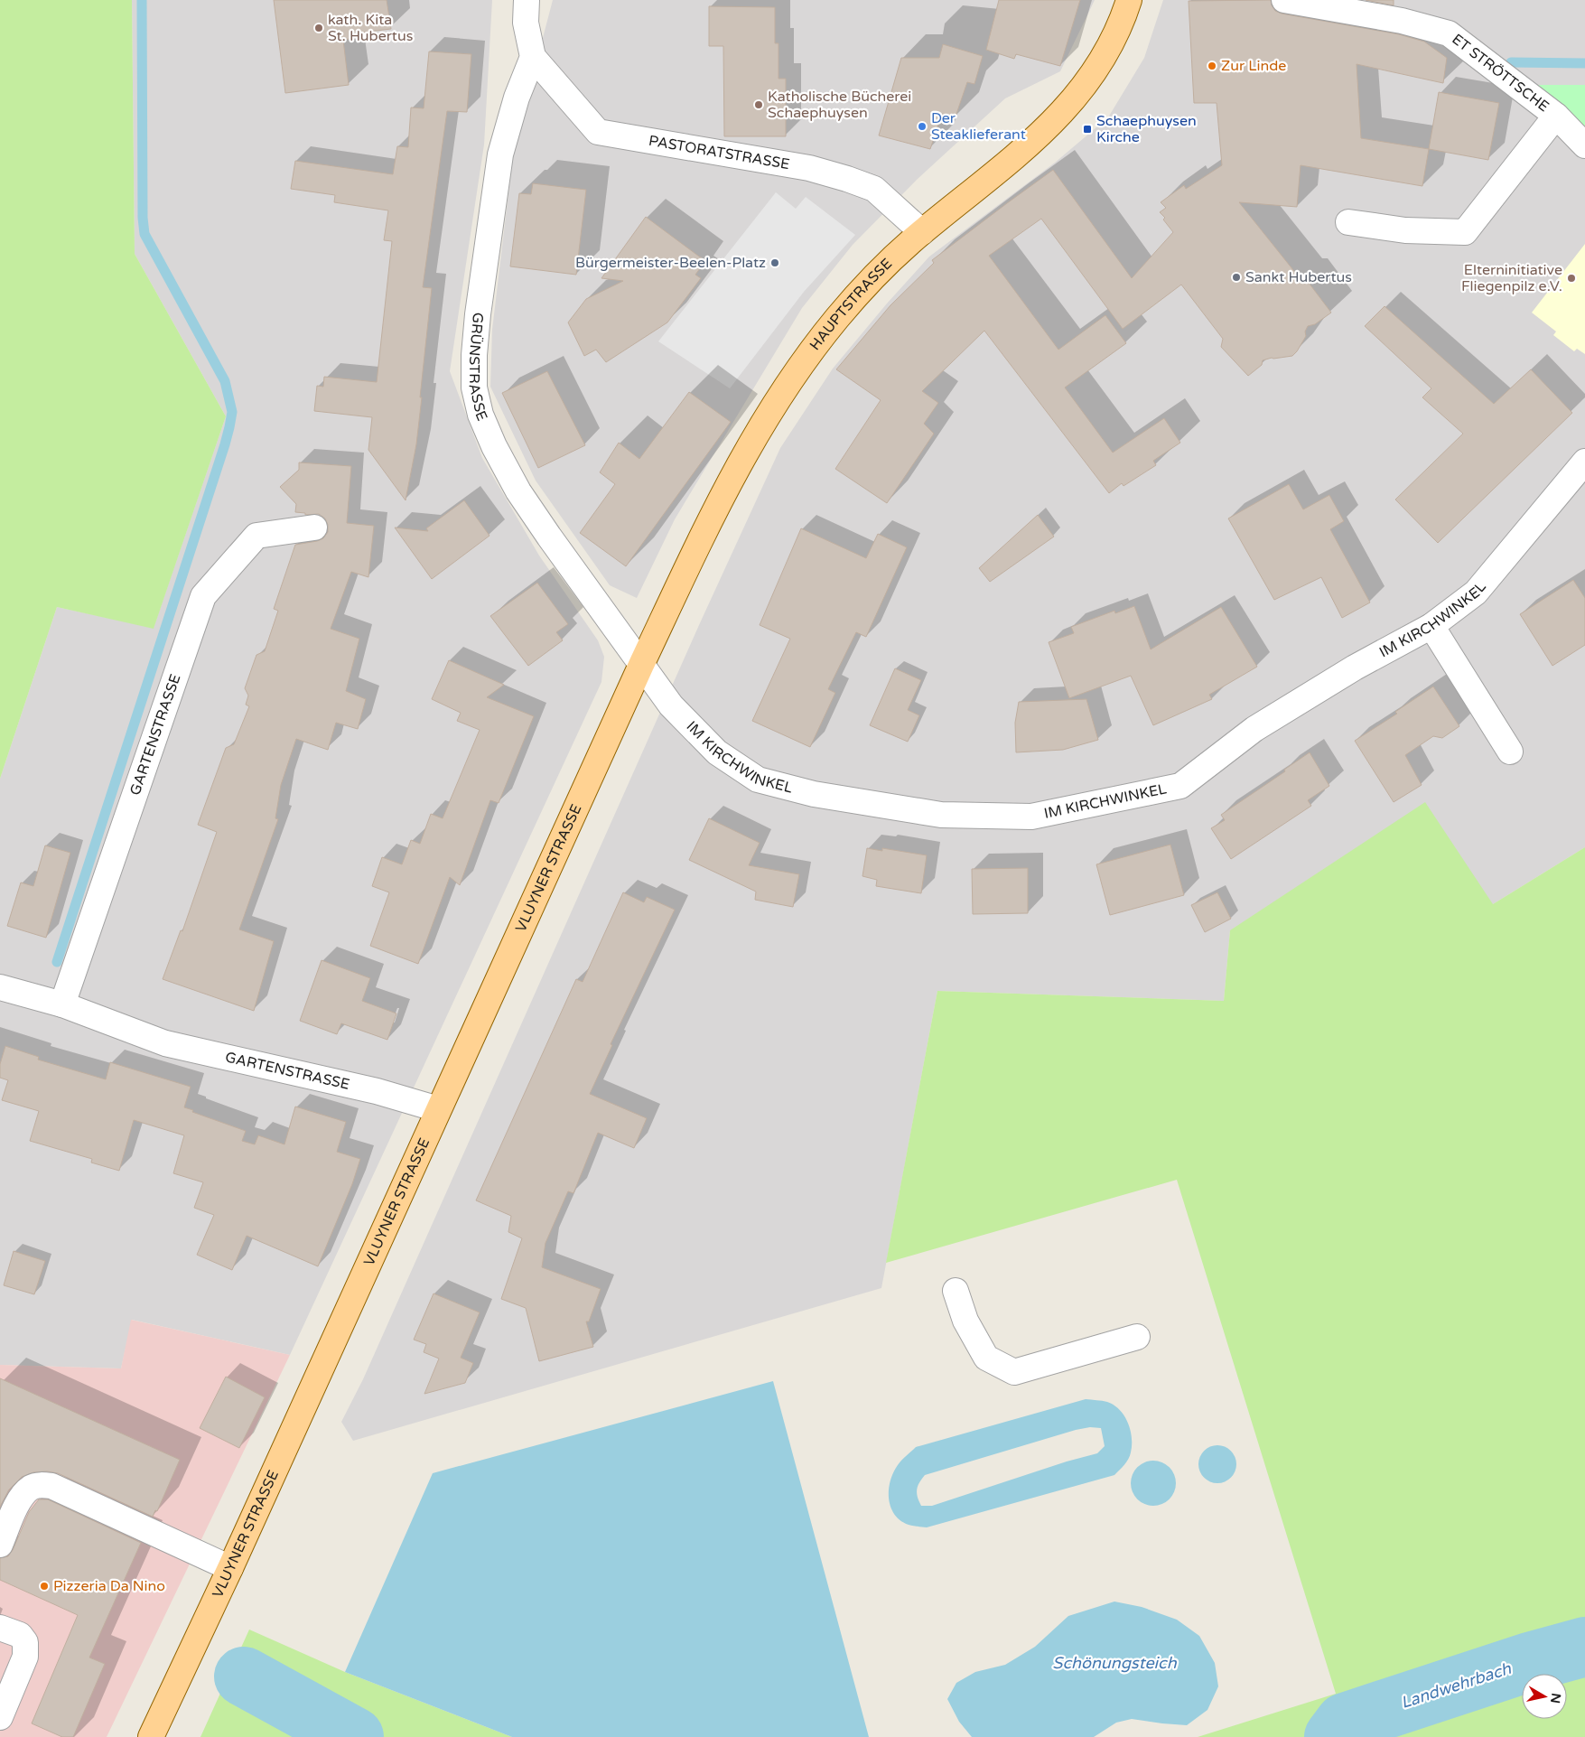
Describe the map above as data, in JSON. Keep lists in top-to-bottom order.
{
  "streets": {
    "main road": ["HAUPTSTRASSE", "VLUYNER STRASSE"],
    "street": [
      "ET STRÖTTSCHE",
      "PASTORATSTRASSE",
      "GRÜNSTRASSE",
      "IM KIRCHWINKEL",
      "GARTENSTRASSE"
    ]
  },
  "crossings": [
    ["PASTORATSTRASSE", "HAUPTSTRASSE"],
    ["PASTORATSTRASSE", "GRÜNSTRASSE"],
    ["HAUPTSTRASSE", "GRÜNSTRASSE"],
    ["HAUPTSTRASSE", "IM KIRCHWINKEL"],
    ["HAUPTSTRASSE", "VLUYNER STRASSE"],
    ["GRÜNSTRASSE", "IM KIRCHWINKEL"],
    ["GRÜNSTRASSE", "VLUYNER STRASSE"],
    ["IM KIRCHWINKEL", "VLUYNER STRASSE"],
    ["GARTENSTRASSE", "VLUYNER STRASSE"]
  ],
  "water": ["Schönungsteich", "Landwehrbach"],
  "places": {
    "other": [
      "kath. Kita St. Hubertus",
      "Zur Linde",
      "Katholische Bücherei Schaephuysen",
      "Der Steaklieferant",
      "Bürgermeister-Beelen-Platz",
      "Sankt Hubertus",
      "Elterninitiative Fliegenpilz e.V.",
      "Pizzeria Da Nino"
    ],
    "transit": ["Schaephuysen Kirche"]
  },
  "north": "right"
}
